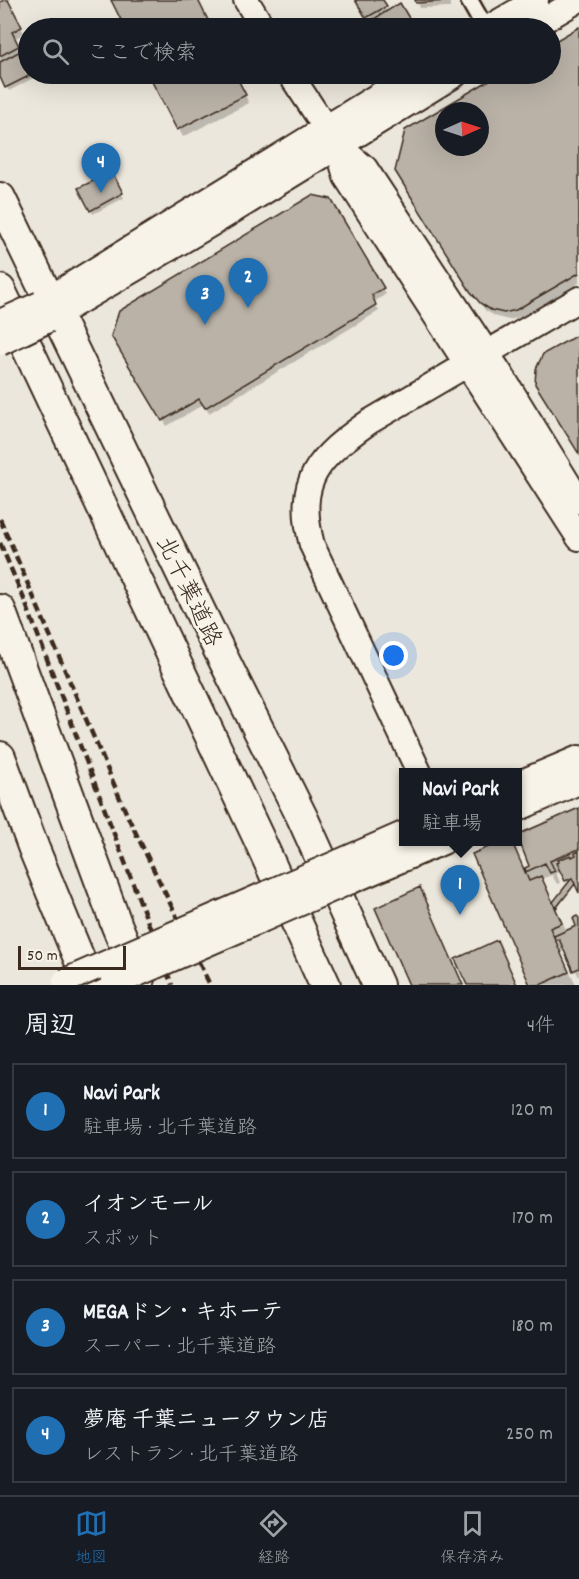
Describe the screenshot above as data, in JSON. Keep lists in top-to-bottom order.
{
  "streets": {
    "highway": ["北千葉道路"]
  },
  "scale_bar": "50 m",
  "north": "right",
  "page": {
    "search": "ここで検索",
    "pins": [
      "4",
      "2",
      "3",
      "1"
    ],
    "popup": ["Navi Park", "駐車場"],
    "scale": "50 m",
    "heading": ["周辺", "4件"],
    "list": [
      {
        "mark": "1",
        "name": "Navi Park",
        "note": "駐車場 · 北千葉道路",
        "value": "120 m"
      },
      {
        "mark": "2",
        "name": "イオンモール",
        "note": "スポット",
        "value": "170 m"
      },
      {
        "mark": "3",
        "name": "MEGAドン・キホーテ",
        "note": "スーパー · 北千葉道路",
        "value": "180 m"
      },
      {
        "mark": "4",
        "name": "夢庵 千葉ニュータウン店",
        "note": "レストラン · 北千葉道路",
        "value": "250 m"
      }
    ],
    "nav": ["地図", "経路", "保存済み"]
  }
}
